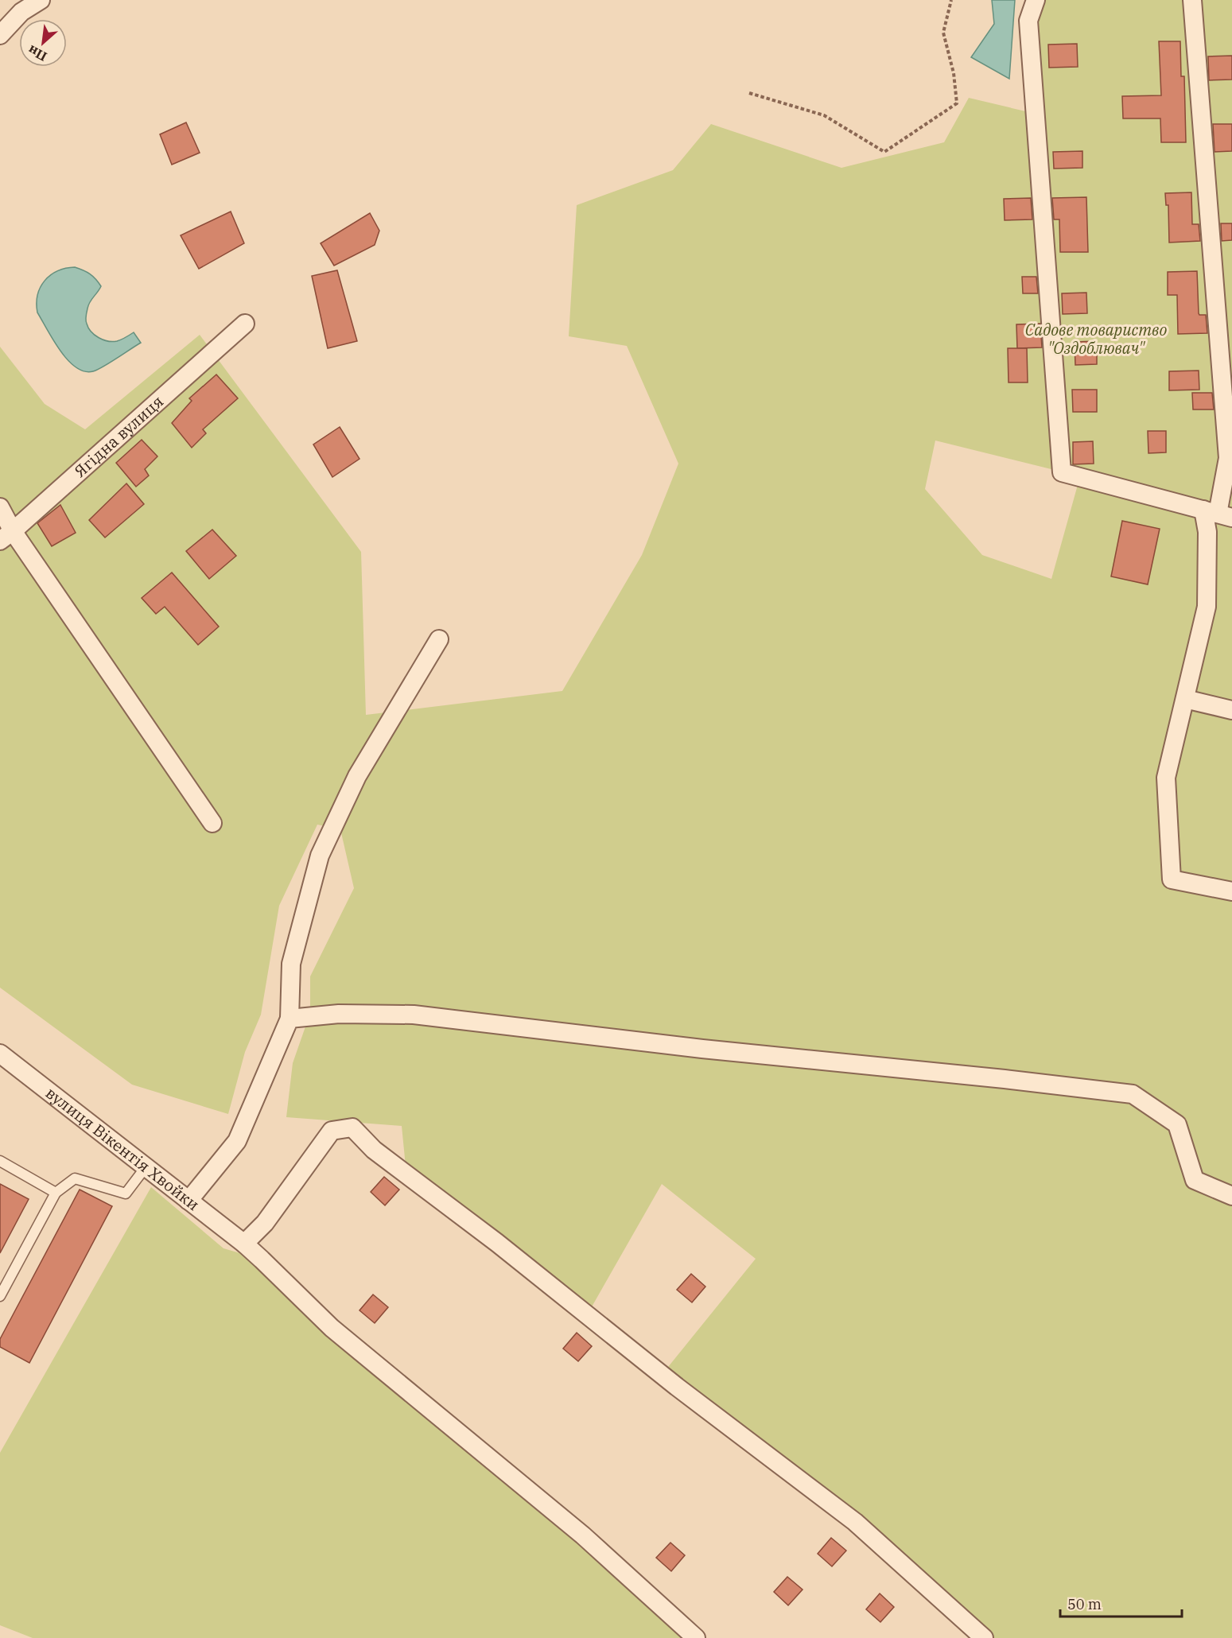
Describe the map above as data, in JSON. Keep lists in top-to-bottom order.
{
  "streets": {
    "street": ["Ягідна вулиця", "вулиця Вікентія Хвойки"]
  },
  "parks": ["Садове товариство \"Оздоблювач\""],
  "scale_bar": "50 m",
  "north": "bottom left"
}
